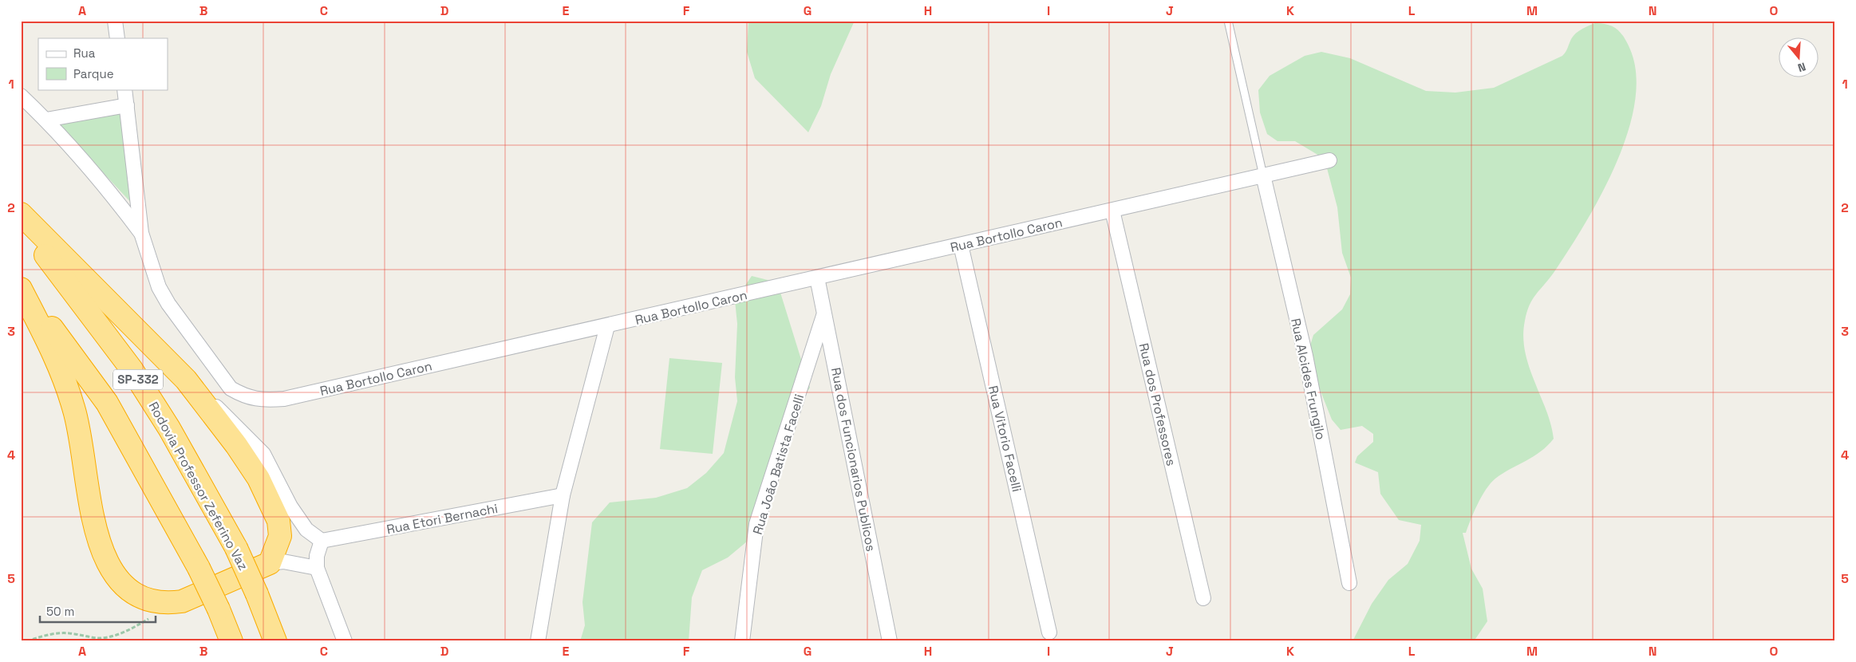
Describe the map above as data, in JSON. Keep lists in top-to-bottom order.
{
  "streets": {
    "highway": ["SP-332", "Rodovia Professor Zeferino Vaz"],
    "street": [
      "Rua Bortollo Caron",
      "Rua Alcides Frungilo",
      "Rua dos Professores",
      "Rua Vitorio Facelli",
      "Rua dos Funcionarios Publicos",
      "Rua João Batista Facelli",
      "Rua Etori Bernachi"
    ]
  },
  "crossings": [
    ["Rua Bortollo Caron", "Rua Alcides Frungilo"],
    ["Rua Bortollo Caron", "Rua dos Professores"],
    ["Rua Bortollo Caron", "Rua Vitorio Facelli"],
    ["Rua Bortollo Caron", "Rua dos Funcionarios Publicos"],
    ["Rua dos Funcionarios Publicos", "Rua João Batista Facelli"]
  ],
  "legend": ["Rua", "Parque"],
  "scale_bar": "50 m",
  "north": "bottom",
  "grid": {
    "columns": [
      "A",
      "B",
      "C",
      "D",
      "E",
      "F",
      "G",
      "H",
      "I",
      "J",
      "K",
      "L",
      "M",
      "N",
      "O"
    ],
    "rows": [
      "1",
      "2",
      "3",
      "4",
      "5"
    ]
  }
}
